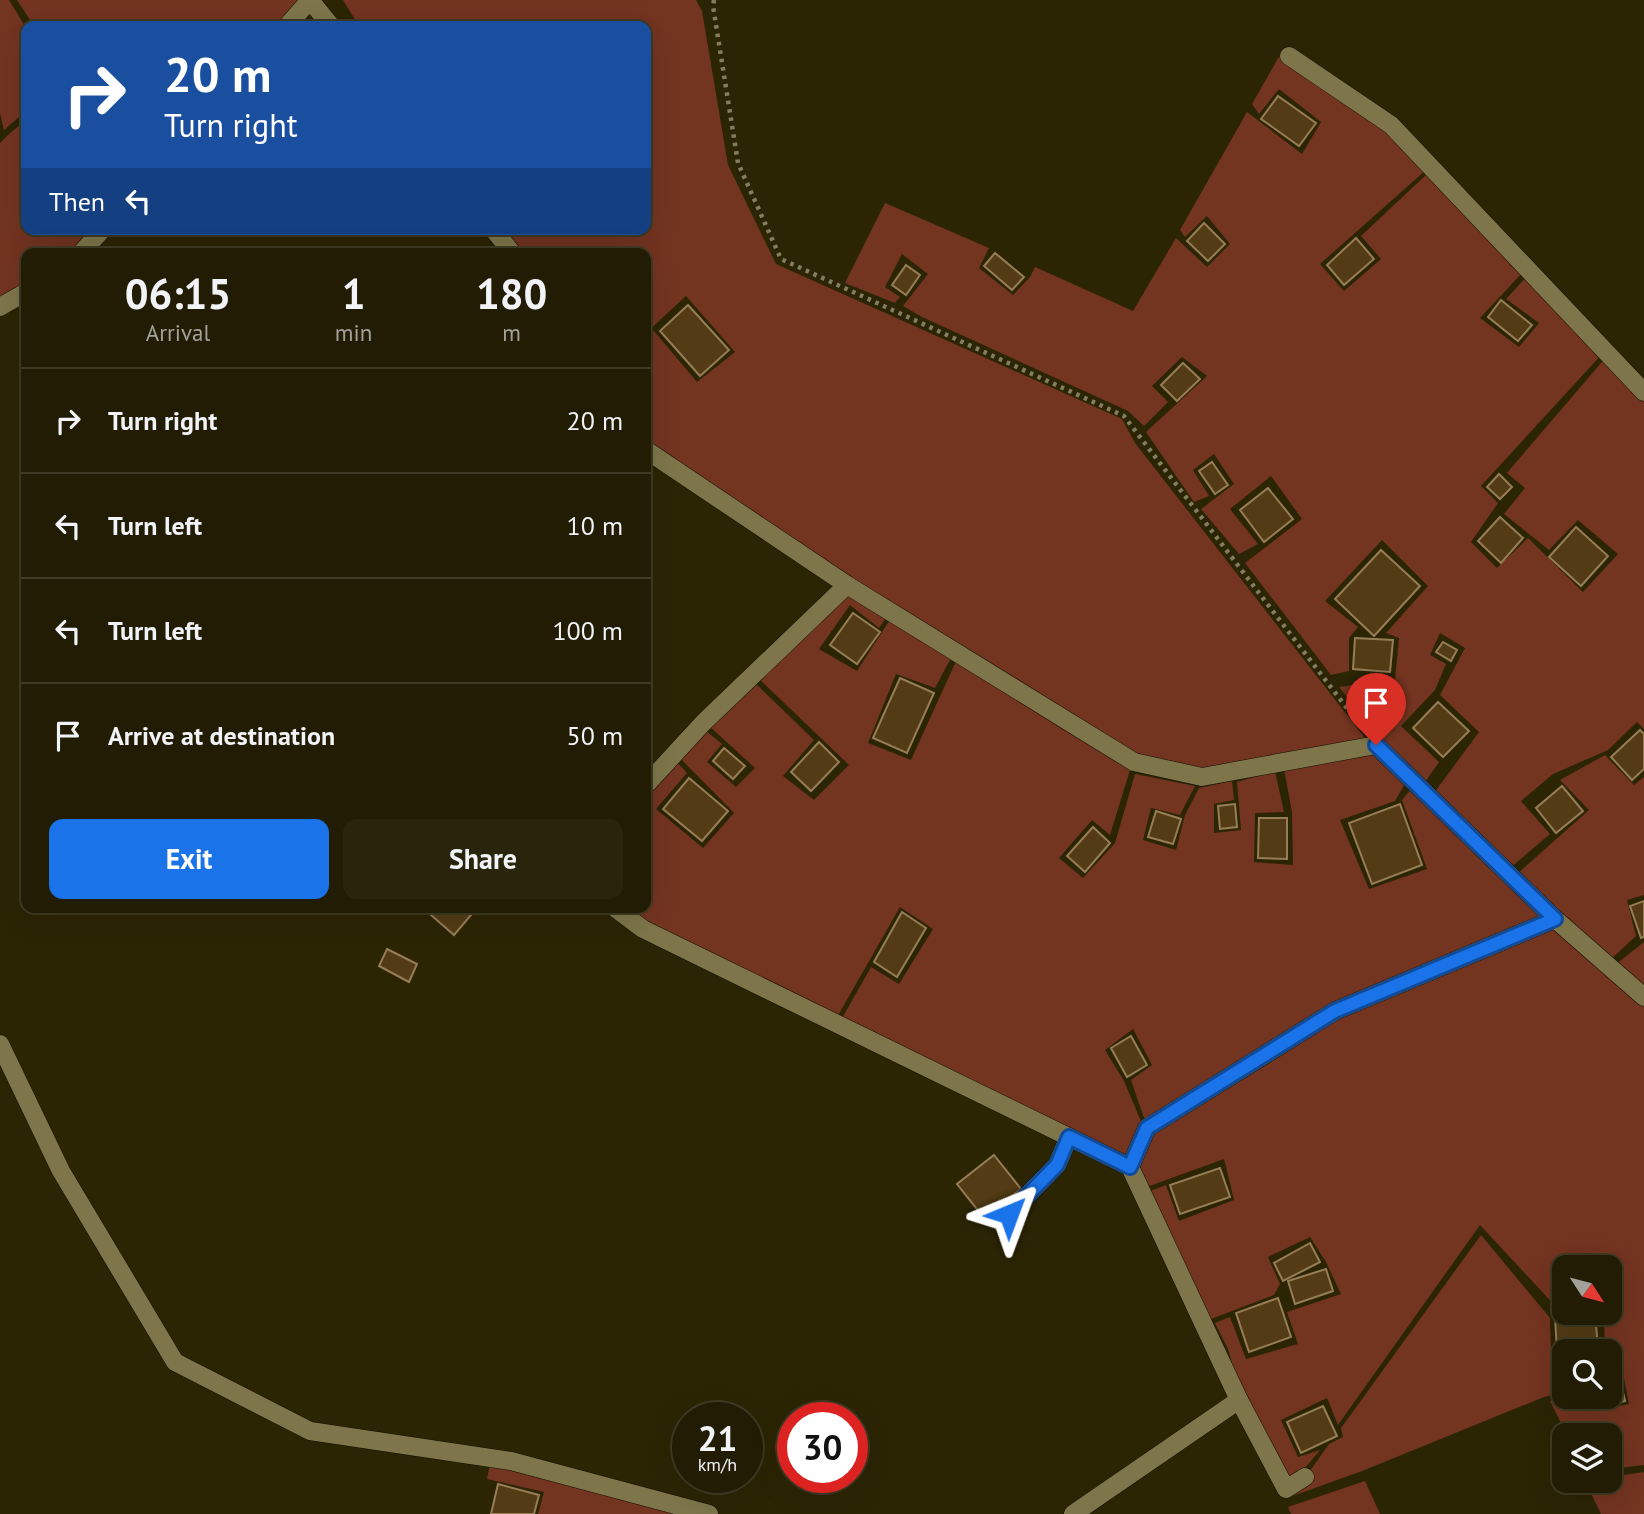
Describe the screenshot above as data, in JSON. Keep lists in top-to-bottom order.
{
  "north": "bottom right",
  "page": {
    "turn": ["20 m", "Turn right"],
    "then": "Then",
    "eta": [
      "06:15",
      "Arrival",
      "1",
      "min",
      "180",
      "m"
    ],
    "list": [
      {
        "name": "Turn right",
        "value": "20 m"
      },
      {
        "name": "Turn left",
        "value": "10 m"
      },
      {
        "name": "Turn left",
        "value": "100 m"
      },
      {
        "name": "Arrive at destination",
        "value": "50 m"
      }
    ],
    "buttons": ["Exit", "Share"],
    "speed": "21 km/h",
    "limit": "30"
  }
}
